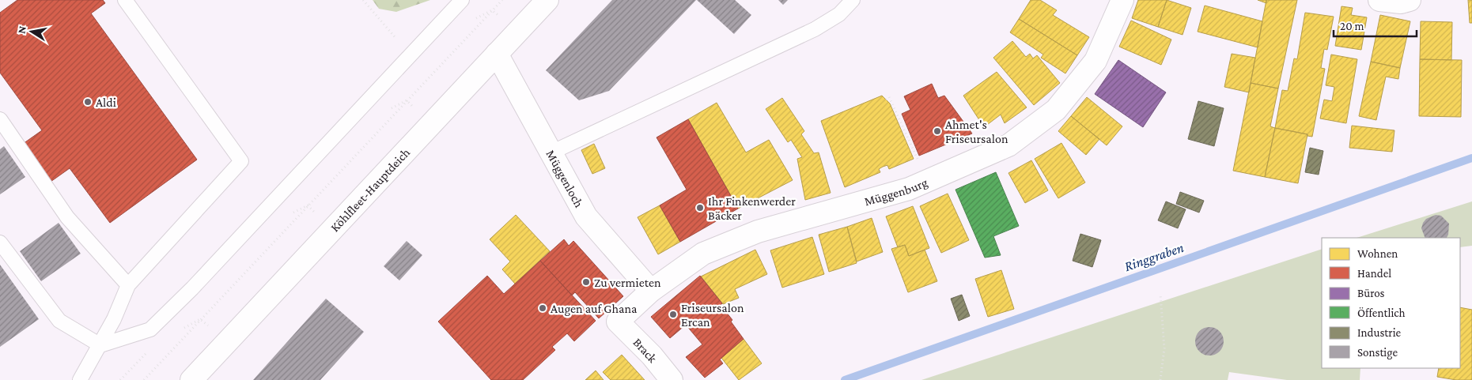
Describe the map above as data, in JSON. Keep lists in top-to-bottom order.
{
  "streets": {
    "street": [
      "Müggenloch",
      "Köhlfleet-Hauptdeich",
      "Müggenburg",
      "Brack"
    ]
  },
  "crossings": [
    ["Müggenloch", "Köhlfleet-Hauptdeich"],
    ["Müggenloch", "Müggenburg"],
    ["Müggenburg", "Brack"]
  ],
  "water": ["Ringgraben"],
  "places": [
    "Aldi",
    "Ahmet's Friseursalon",
    "Ihr Finkenwerder Bäcker",
    "Zu vermieten",
    "Augen auf Ghana",
    "Friseursalon Ercan"
  ],
  "legend": [
    "Wohnen",
    "Handel",
    "Büros",
    "Öffentlich",
    "Industrie",
    "Sonstige"
  ],
  "scale_bar": "20 m",
  "north": "left"
}
